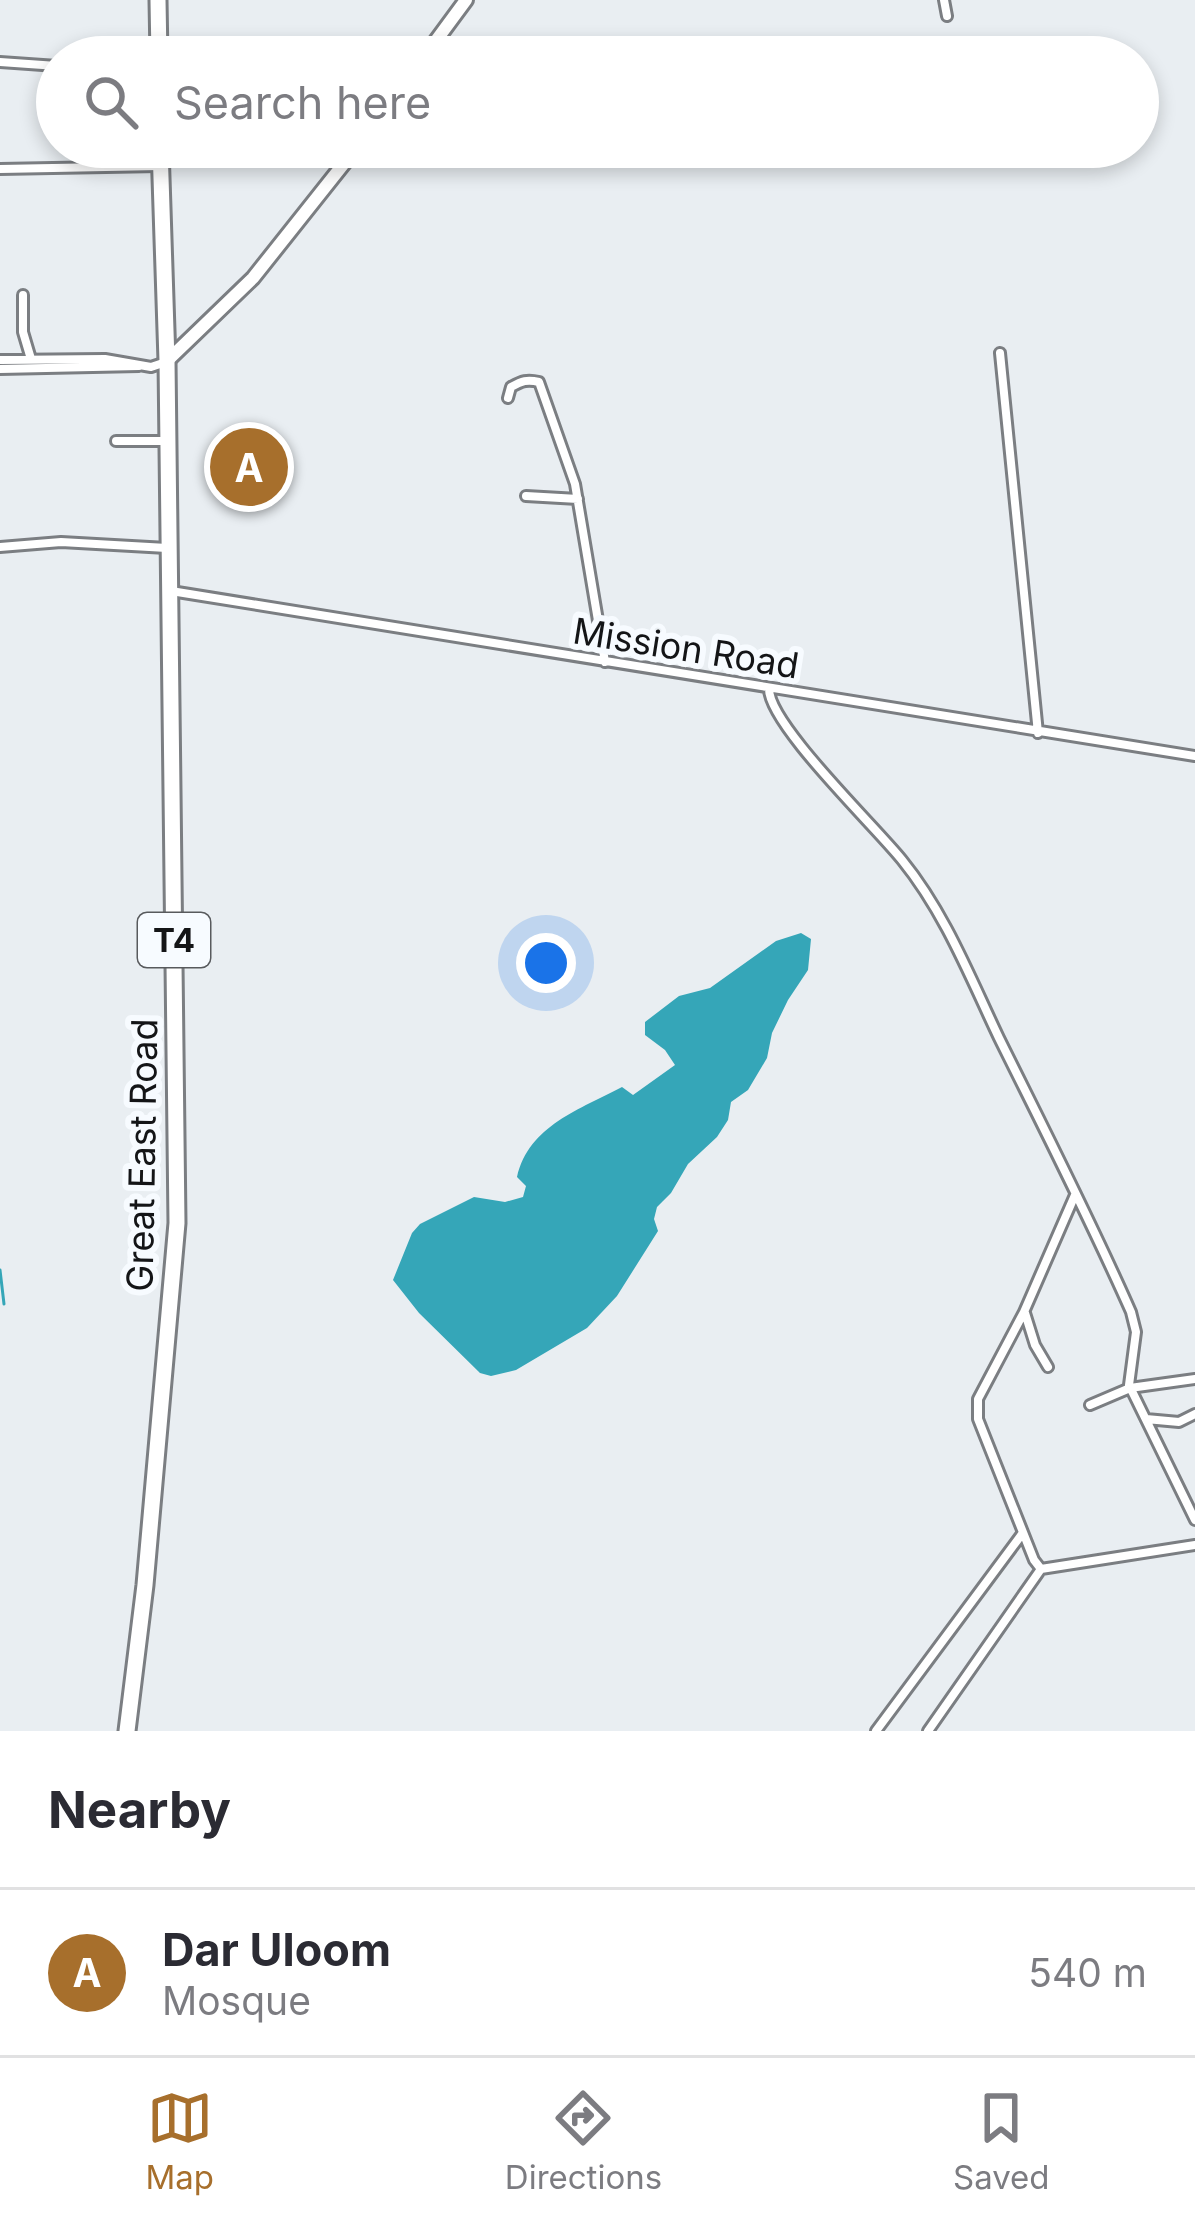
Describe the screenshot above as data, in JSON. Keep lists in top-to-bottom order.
{
  "streets": {
    "highway": ["T4", "Great East Road"],
    "street": ["Mission Road"]
  },
  "crossings": [
    ["Mission Road", "Great East Road"]
  ],
  "page": {
    "search": "Search here",
    "pins": "A",
    "heading": "Nearby",
    "list": [
      {
        "mark": "A",
        "name": "Dar Uloom",
        "note": "Mosque",
        "value": "540 m"
      }
    ],
    "nav": ["Map", "Directions", "Saved"]
  }
}
